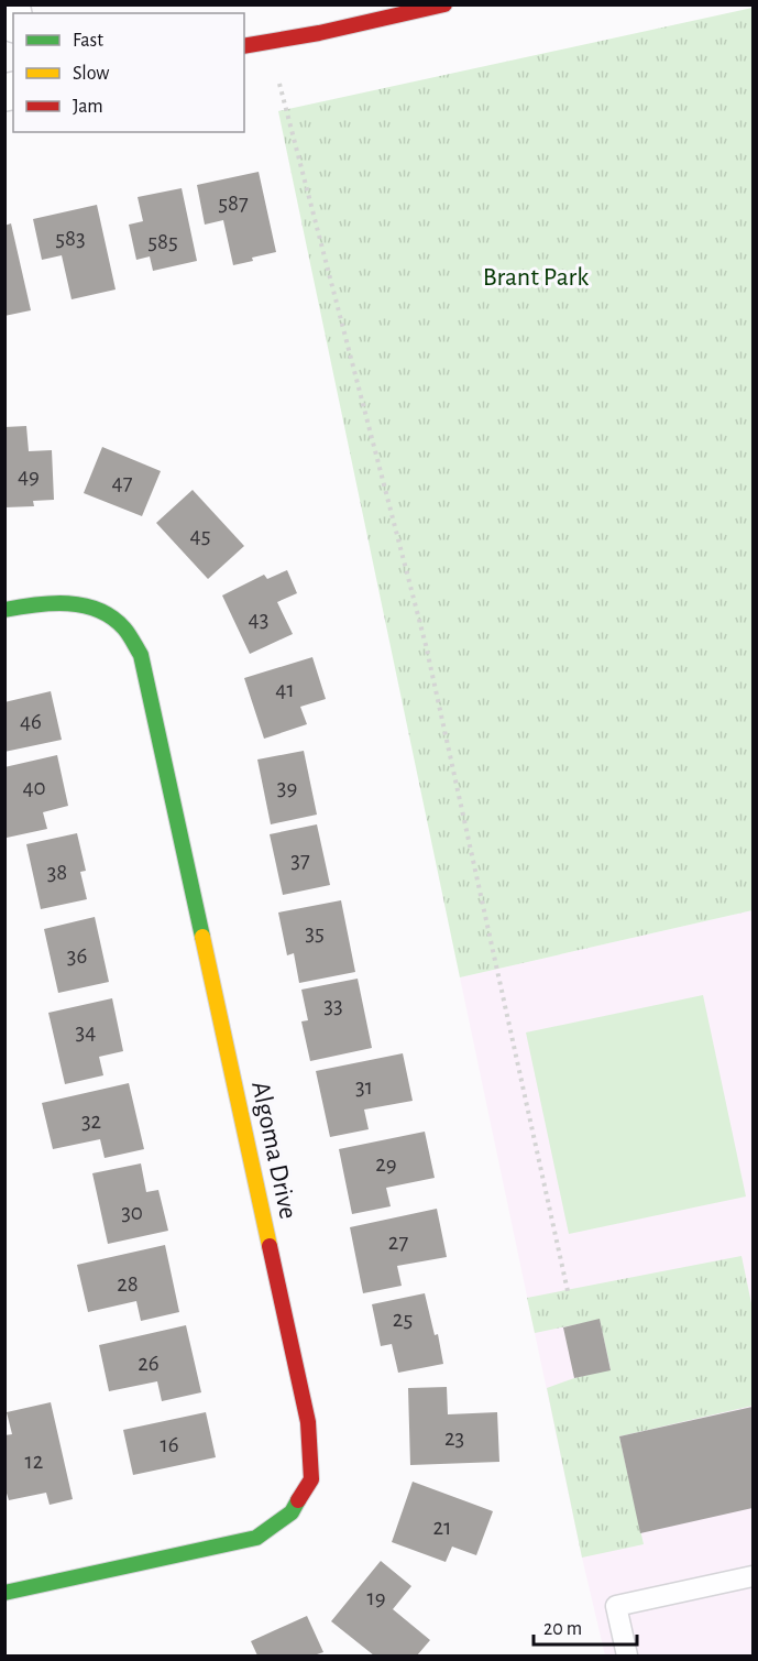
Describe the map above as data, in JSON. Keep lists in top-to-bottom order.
{
  "streets": {
    "street": ["Algoma Drive"]
  },
  "parks": ["Brant Park"],
  "house_numbers": [
    "587",
    "583",
    "585",
    "49",
    "47",
    "45",
    "43",
    "41",
    "46",
    "40",
    "39",
    "37",
    "38",
    "35",
    "36",
    "33",
    "34",
    "31",
    "32",
    "29",
    "30",
    "27",
    "28",
    "25",
    "26",
    "23",
    "16",
    "12",
    "21",
    "19"
  ],
  "legend": ["Fast", "Slow", "Jam"],
  "scale_bar": "20 m"
}
